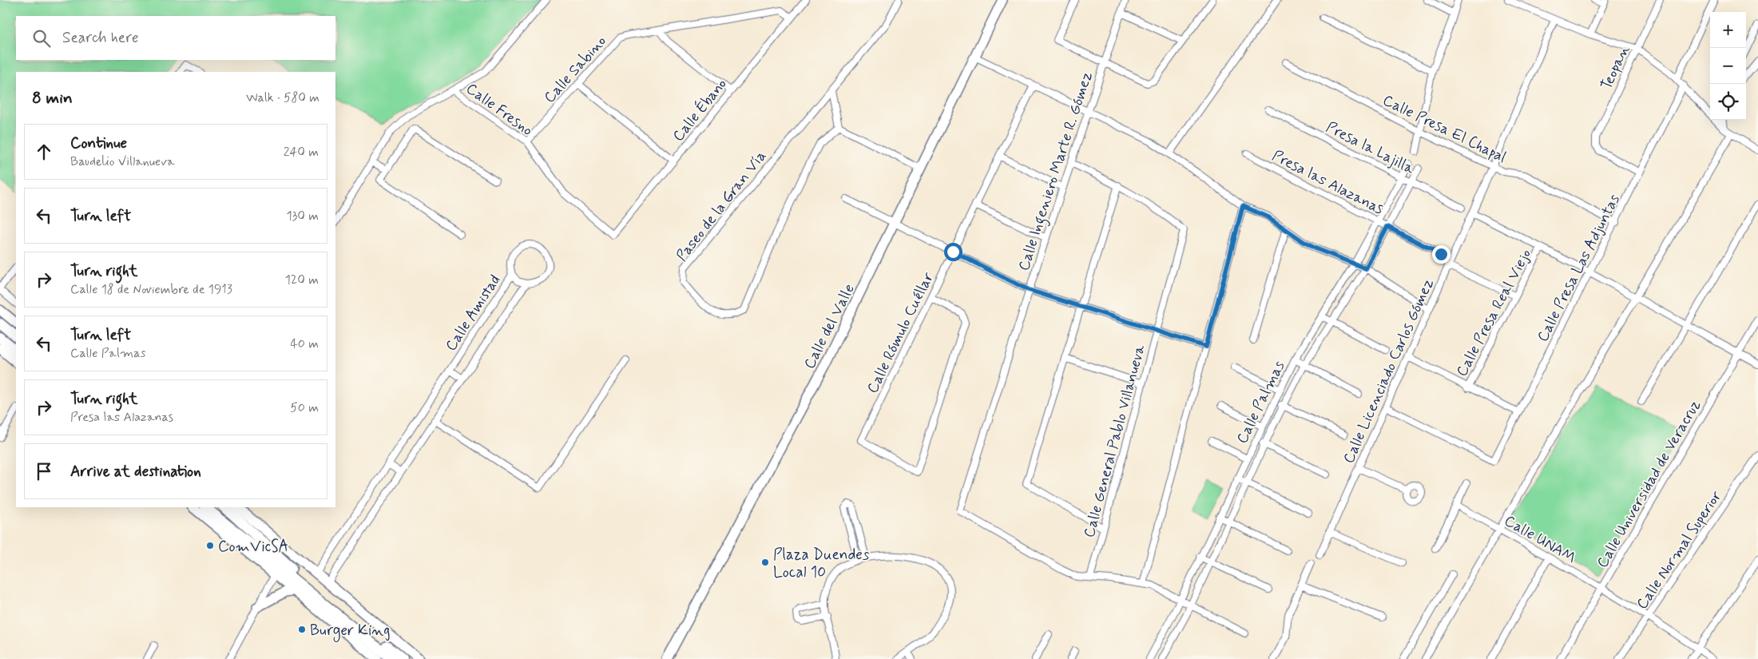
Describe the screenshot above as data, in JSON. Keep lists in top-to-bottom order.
{
  "streets": {
    "street": [
      "Teopan",
      "Calle Sabino",
      "Calle Fresno",
      "Calle Ébano",
      "Calle Presa El Chapal",
      "Presa la Lajilla",
      "Calle Ingeniero Marte R. Gómez",
      "Presa las Alazanas",
      "Paseo de la Gran Vía",
      "Calle Presa Las Adjuntas",
      "Calle Amistad",
      "Calle Presa Real Viejo",
      "Calle del Valle",
      "Calle Rómulo Cuéllar",
      "Calle Licenciado Carlos Gómez",
      "Calle Palmas",
      "Calle General Pablo Villanueva",
      "Calle Universidad de Veracruz",
      "Calle UNAM",
      "Calle Normal Superior"
    ]
  },
  "crossings": [
    ["Teopan", "Calle Presa Las Adjuntas"],
    ["Calle Sabino", "Calle Fresno"],
    ["Calle Sabino", "Calle Ébano"],
    ["Calle Fresno", "Calle Ébano"],
    ["Calle Presa El Chapal", "Calle Presa Las Adjuntas"],
    ["Calle Presa El Chapal", "Calle Licenciado Carlos Gómez"],
    ["Presa la Lajilla", "Calle Palmas"],
    ["Calle Ingeniero Marte R. Gómez", "Calle General Pablo Villanueva"],
    ["Presa las Alazanas", "Calle Palmas"],
    ["Calle Presa Las Adjuntas", "Calle Licenciado Carlos Gómez"],
    ["Calle Universidad de Veracruz", "Calle UNAM"],
    ["Calle UNAM", "Calle Normal Superior"]
  ],
  "places": ["ComVicSA", "Plaza Duendes Local 10", "Burger King"],
  "page": {
    "map_buttons": ["+", "−"],
    "search": "Search here",
    "heading": ["8 min", "Walk · 580 m"],
    "list": [
      ["Continue", "Baudelio Villanueva", "240 m"],
      ["Turn left", "130 m"],
      ["Turn right", "Calle 18 de Noviembre de 1913", "120 m"],
      ["Turn left", "Calle Palmas", "40 m"],
      ["Turn right", "Presa las Alazanas", "50 m"],
      "Arrive at destination"
    ]
  }
}
